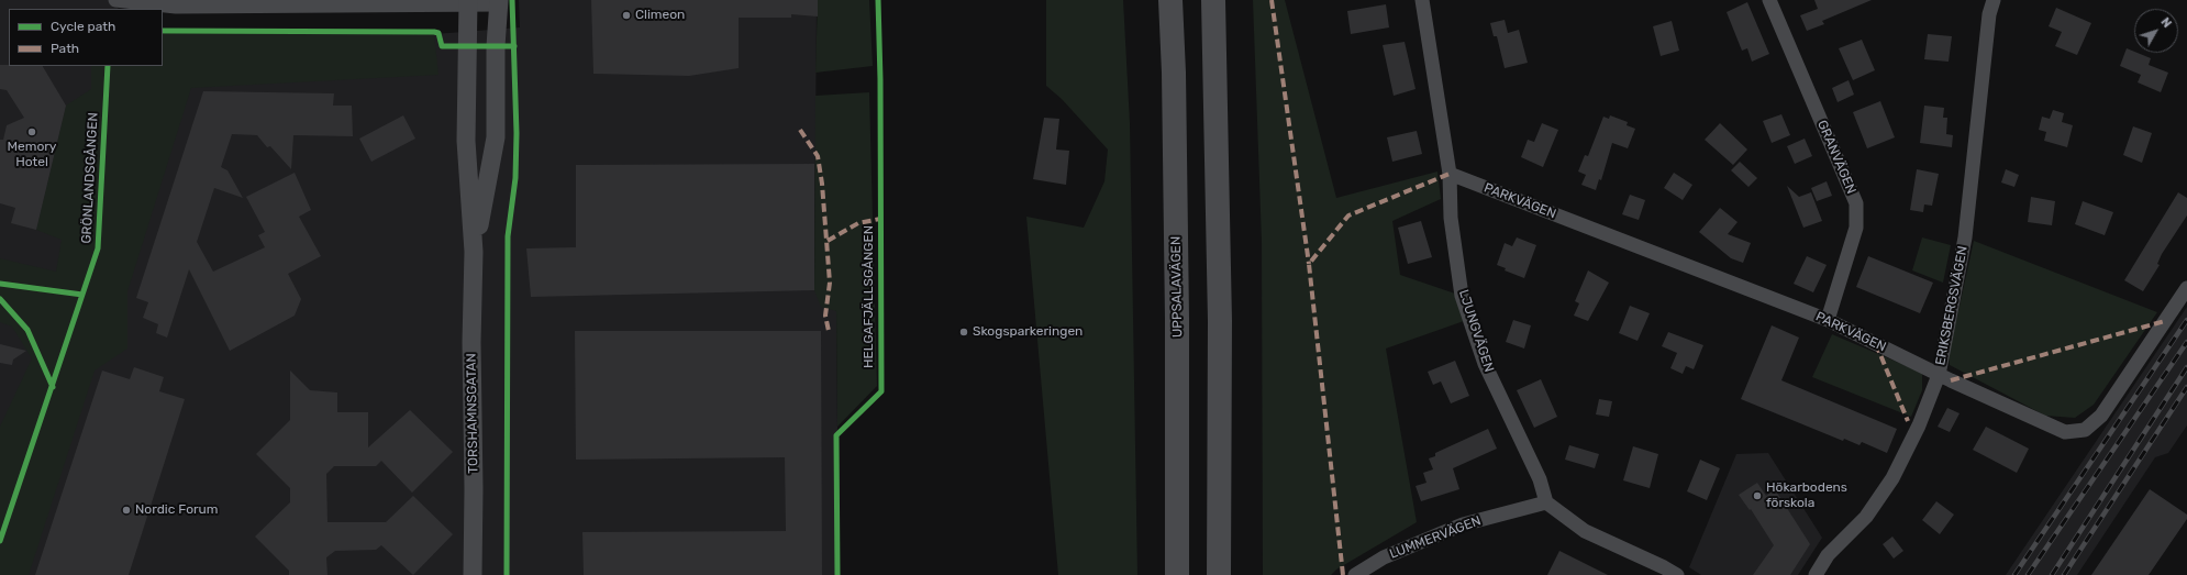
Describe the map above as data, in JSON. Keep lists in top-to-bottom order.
{
  "streets": {
    "highway": ["UPPSALAVÄGEN"],
    "street": [
      "GRANVÄGEN",
      "PARKVÄGEN",
      "ERIKSBERGSVÄGEN",
      "LJUNGVÄGEN",
      "TORSHAMNSGATAN",
      "LUMMERVÄGEN"
    ],
    "cycle path": ["GRÖNLANDSGÅNGEN", "HELGAFJÄLLSGÅNGEN"]
  },
  "crossings": [
    ["GRANVÄGEN", "PARKVÄGEN"],
    ["PARKVÄGEN", "ERIKSBERGSVÄGEN"],
    ["PARKVÄGEN", "LJUNGVÄGEN"],
    ["LJUNGVÄGEN", "LUMMERVÄGEN"]
  ],
  "places": [
    "Climeon",
    "Memory Hotel",
    "Skogsparkeringen",
    "Hökarbodens förskola",
    "Nordic Forum"
  ],
  "legend": ["Cycle path", "Path"],
  "north": "top right"
}
